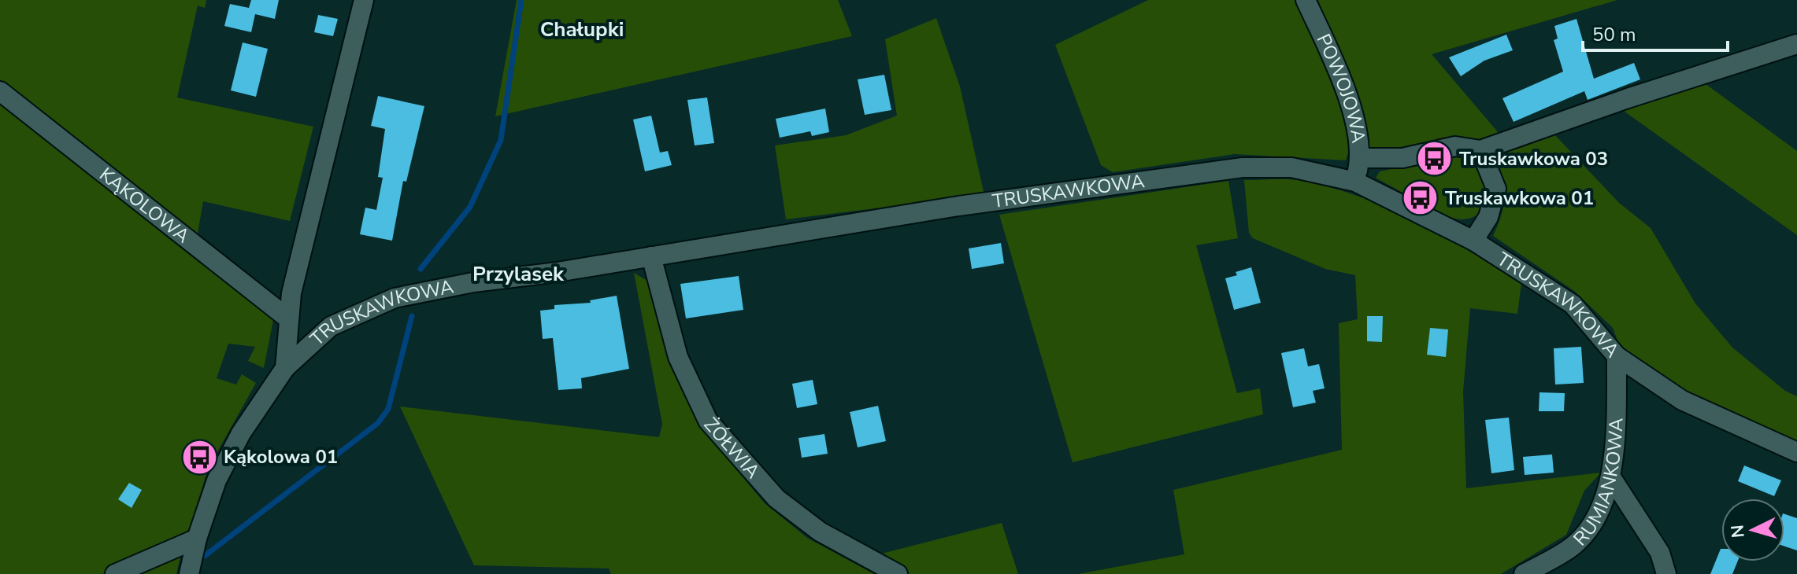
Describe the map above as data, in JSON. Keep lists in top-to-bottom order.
{
  "streets": {
    "street": [
      "POWOJOWA",
      "TRUSKAWKOWA",
      "KĄKOLOWA",
      "ŻÓŁWIA",
      "RUMIANKOWA"
    ]
  },
  "crossings": [
    ["POWOJOWA", "TRUSKAWKOWA"],
    ["TRUSKAWKOWA", "ŻÓŁWIA"],
    ["TRUSKAWKOWA", "RUMIANKOWA"]
  ],
  "districts": ["Chałupki", "Przylasek"],
  "places": {
    "bus stop": ["Truskawkowa 03", "Truskawkowa 01", "Kąkolowa 01"]
  },
  "scale_bar": "50 m",
  "north": "left"
}
